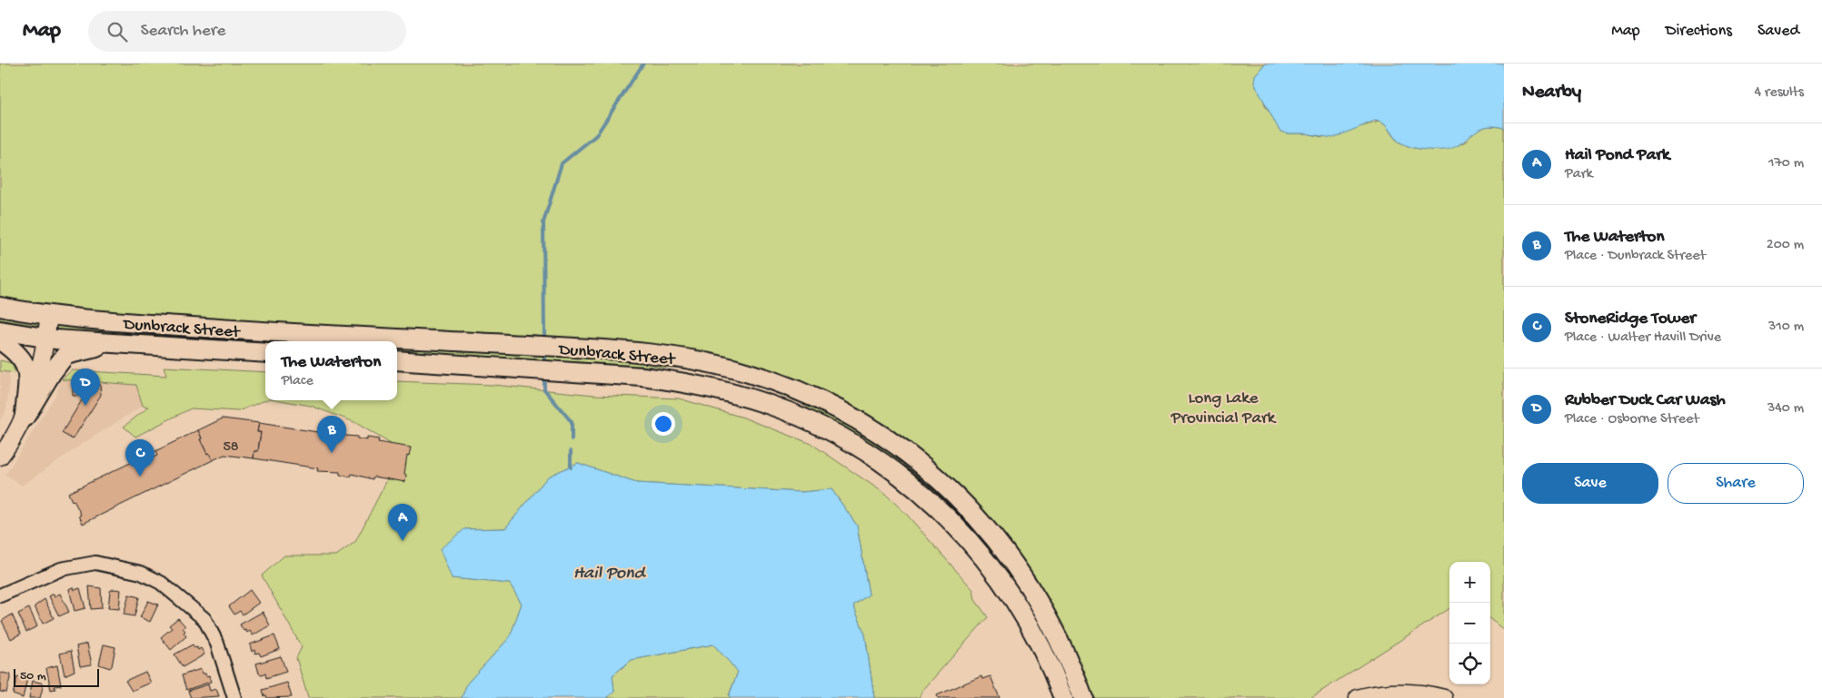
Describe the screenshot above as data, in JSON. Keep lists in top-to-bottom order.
{
  "streets": {
    "main road": ["Dunbrack Street"]
  },
  "water": ["Hail Pond"],
  "parks": ["Long Lake Provincial Park"],
  "house_numbers": ["58"],
  "scale_bar": "50 m",
  "page": {
    "header": "Map",
    "search": "Search here",
    "nav": ["Map", "Directions", "Saved"],
    "heading": ["Nearby", "4 results"],
    "list": [
      {
        "mark": "A",
        "name": "Hail Pond Park",
        "note": "Park",
        "value": "170 m"
      },
      {
        "mark": "B",
        "name": "The Waterton",
        "note": "Place · Dunbrack Street",
        "value": "200 m"
      },
      {
        "mark": "C",
        "name": "StoneRidge Tower",
        "note": "Place · Walter Havill Drive",
        "value": "310 m"
      },
      {
        "mark": "D",
        "name": "Rubber Duck Car Wash",
        "note": "Place · Osborne Street",
        "value": "340 m"
      }
    ],
    "popup": ["The Waterton", "Place"],
    "pins": [
      "D",
      "B",
      "C",
      "A"
    ],
    "buttons": ["Save", "Share"],
    "map_buttons": ["+", "−"],
    "scale": "50 m"
  }
}
